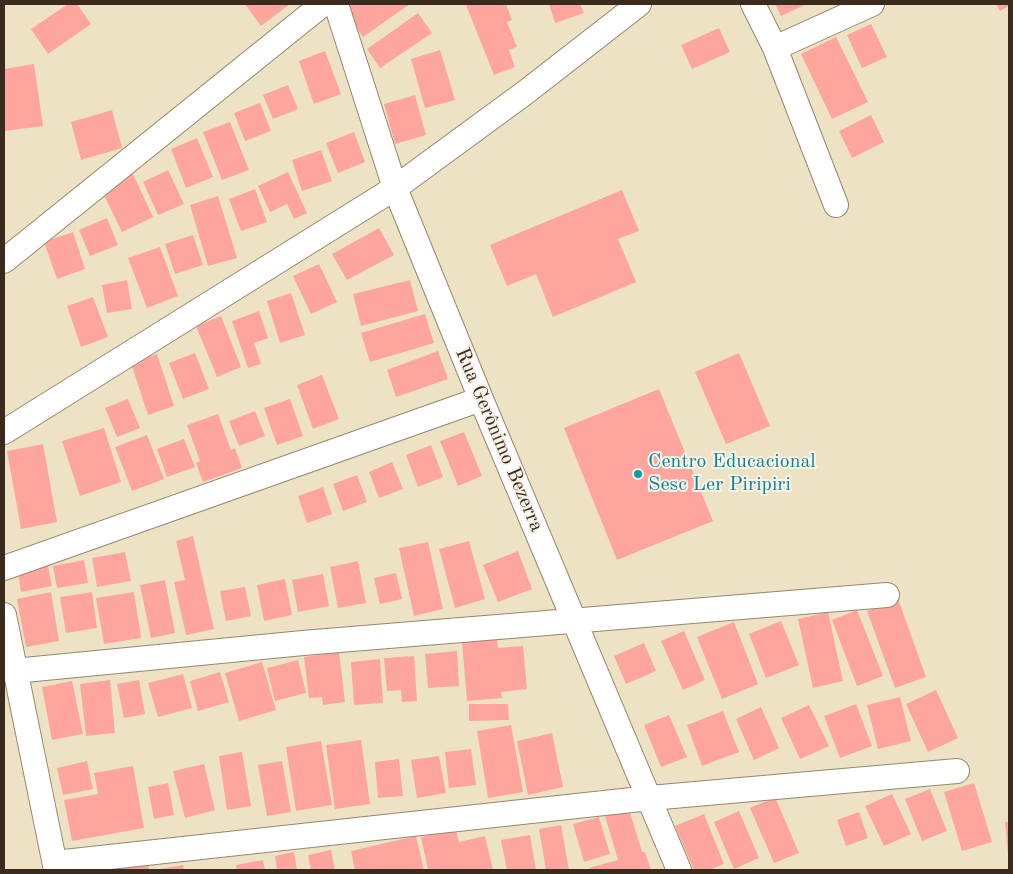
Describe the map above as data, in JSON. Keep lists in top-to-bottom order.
{
  "streets": {
    "street": ["Rua Gerônimo Bezerra"]
  },
  "places": ["Centro Educacional Sesc Ler Piripiri"]
}
